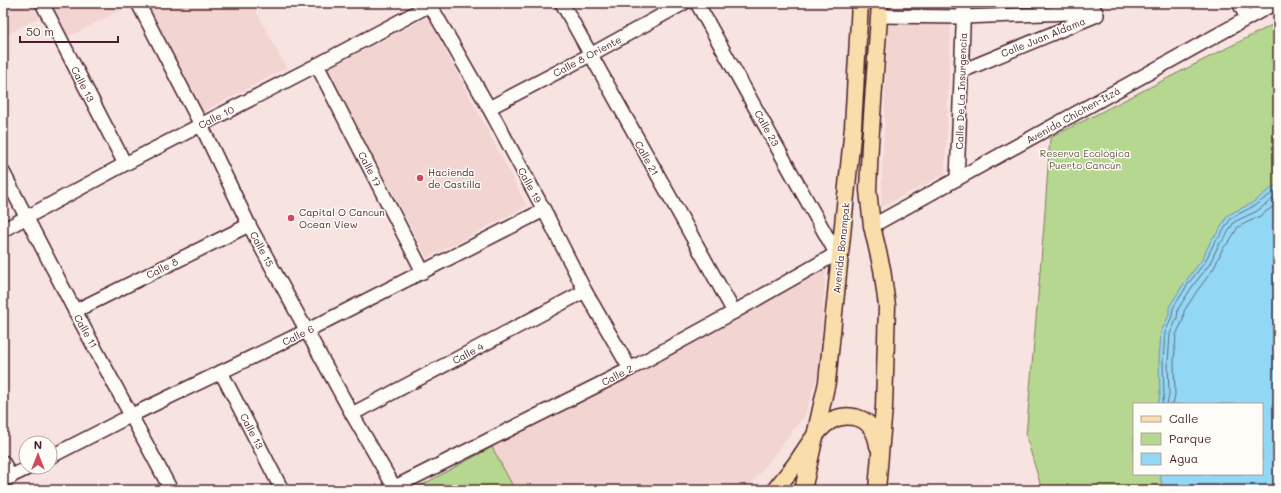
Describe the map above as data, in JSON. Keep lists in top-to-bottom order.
{
  "streets": {
    "main road": ["Avenida Bonampak"],
    "street": [
      "Calle Juan Aldama",
      "Calle 8 Oriente",
      "Calle 13",
      "Calle De La Insurgencia",
      "Avenida Chichen-Itzá",
      "Calle 10",
      "Calle 23",
      "Calle 21",
      "Calle 17",
      "Calle 19",
      "Calle 15",
      "Calle 8",
      "Calle 11",
      "Calle 6",
      "Calle 4",
      "Calle 2"
    ]
  },
  "crossings": [
    ["Calle Juan Aldama", "Calle De La Insurgencia"],
    ["Calle 8 Oriente", "Calle 21"],
    ["Calle 8 Oriente", "Calle 19"],
    ["Calle 13", "Calle 10"],
    ["Calle 13", "Calle 6"],
    ["Calle De La Insurgencia", "Avenida Chichen-Itzá"],
    ["Calle 10", "Calle 17"],
    ["Calle 10", "Calle 19"],
    ["Calle 10", "Calle 15"],
    ["Calle 10", "Calle 11"],
    ["Calle 23", "Avenida Bonampak"],
    ["Calle 23", "Calle 2"],
    ["Calle 21", "Calle 2"],
    ["Calle 17", "Calle 6"],
    ["Calle 19", "Calle 6"],
    ["Calle 19", "Calle 4"],
    ["Calle 19", "Calle 2"],
    ["Avenida Bonampak", "Calle 2"],
    ["Calle 15", "Calle 8"],
    ["Calle 15", "Calle 6"],
    ["Calle 15", "Calle 4"],
    ["Calle 15", "Calle 2"],
    ["Calle 8", "Calle 11"],
    ["Calle 11", "Calle 6"]
  ],
  "parks": ["Reserva Ecológica Puerto Cancún"],
  "places": ["Hacienda de Castilla", "Capital O Cancun Ocean View"],
  "legend": ["Calle", "Parque", "Agua"],
  "scale_bar": "50 m",
  "north": "top"
}
